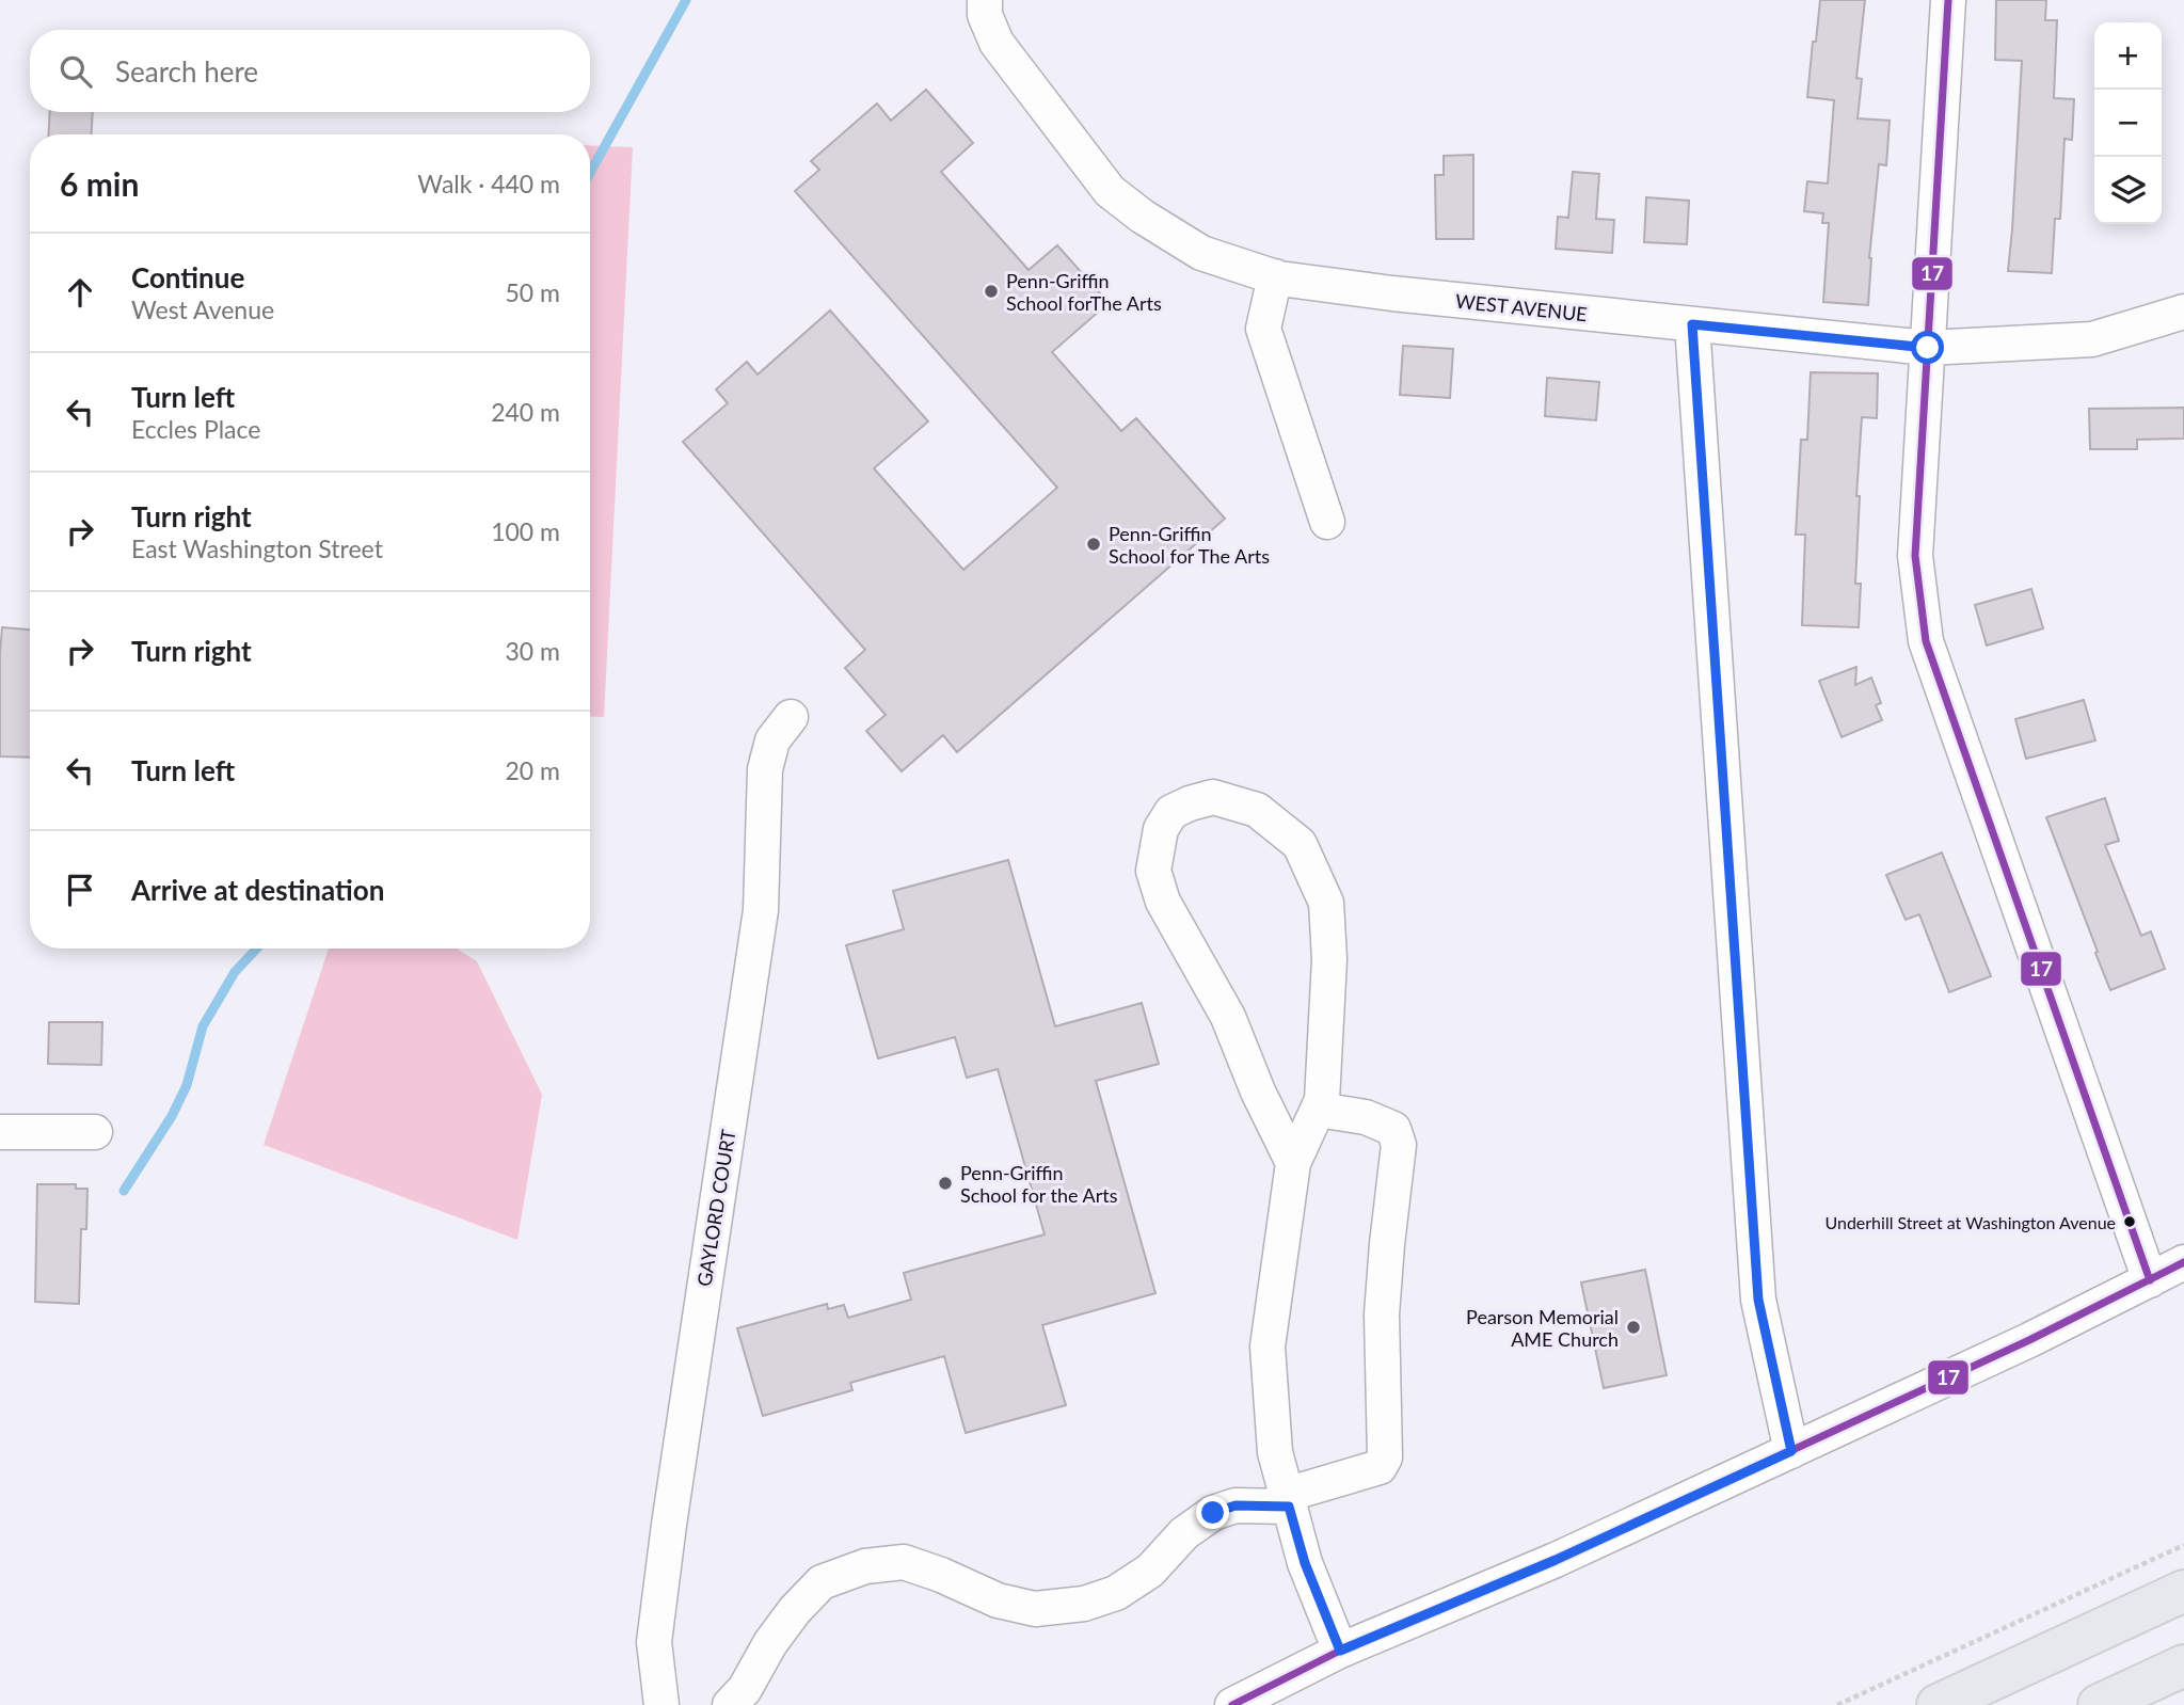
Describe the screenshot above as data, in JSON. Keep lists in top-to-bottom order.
{
  "streets": {
    "street": ["WEST AVENUE", "GAYLORD COURT"]
  },
  "places": [
    "Penn-Griffin School forThe Arts",
    "Penn-Griffin School for The Arts",
    "Penn-Griffin School for the Arts",
    "Underhill Street at Washington Avenue",
    "Pearson Memorial AME Church"
  ],
  "lines": ["transit line 17"],
  "page": {
    "map_buttons": ["+", "−"],
    "search": "Search here",
    "heading": ["6 min", "Walk · 440 m"],
    "list": [
      ["Continue", "West Avenue", "50 m"],
      ["Turn left", "Eccles Place", "240 m"],
      ["Turn right", "East Washington Street", "100 m"],
      ["Turn right", "30 m"],
      ["Turn left", "20 m"],
      "Arrive at destination"
    ]
  }
}
